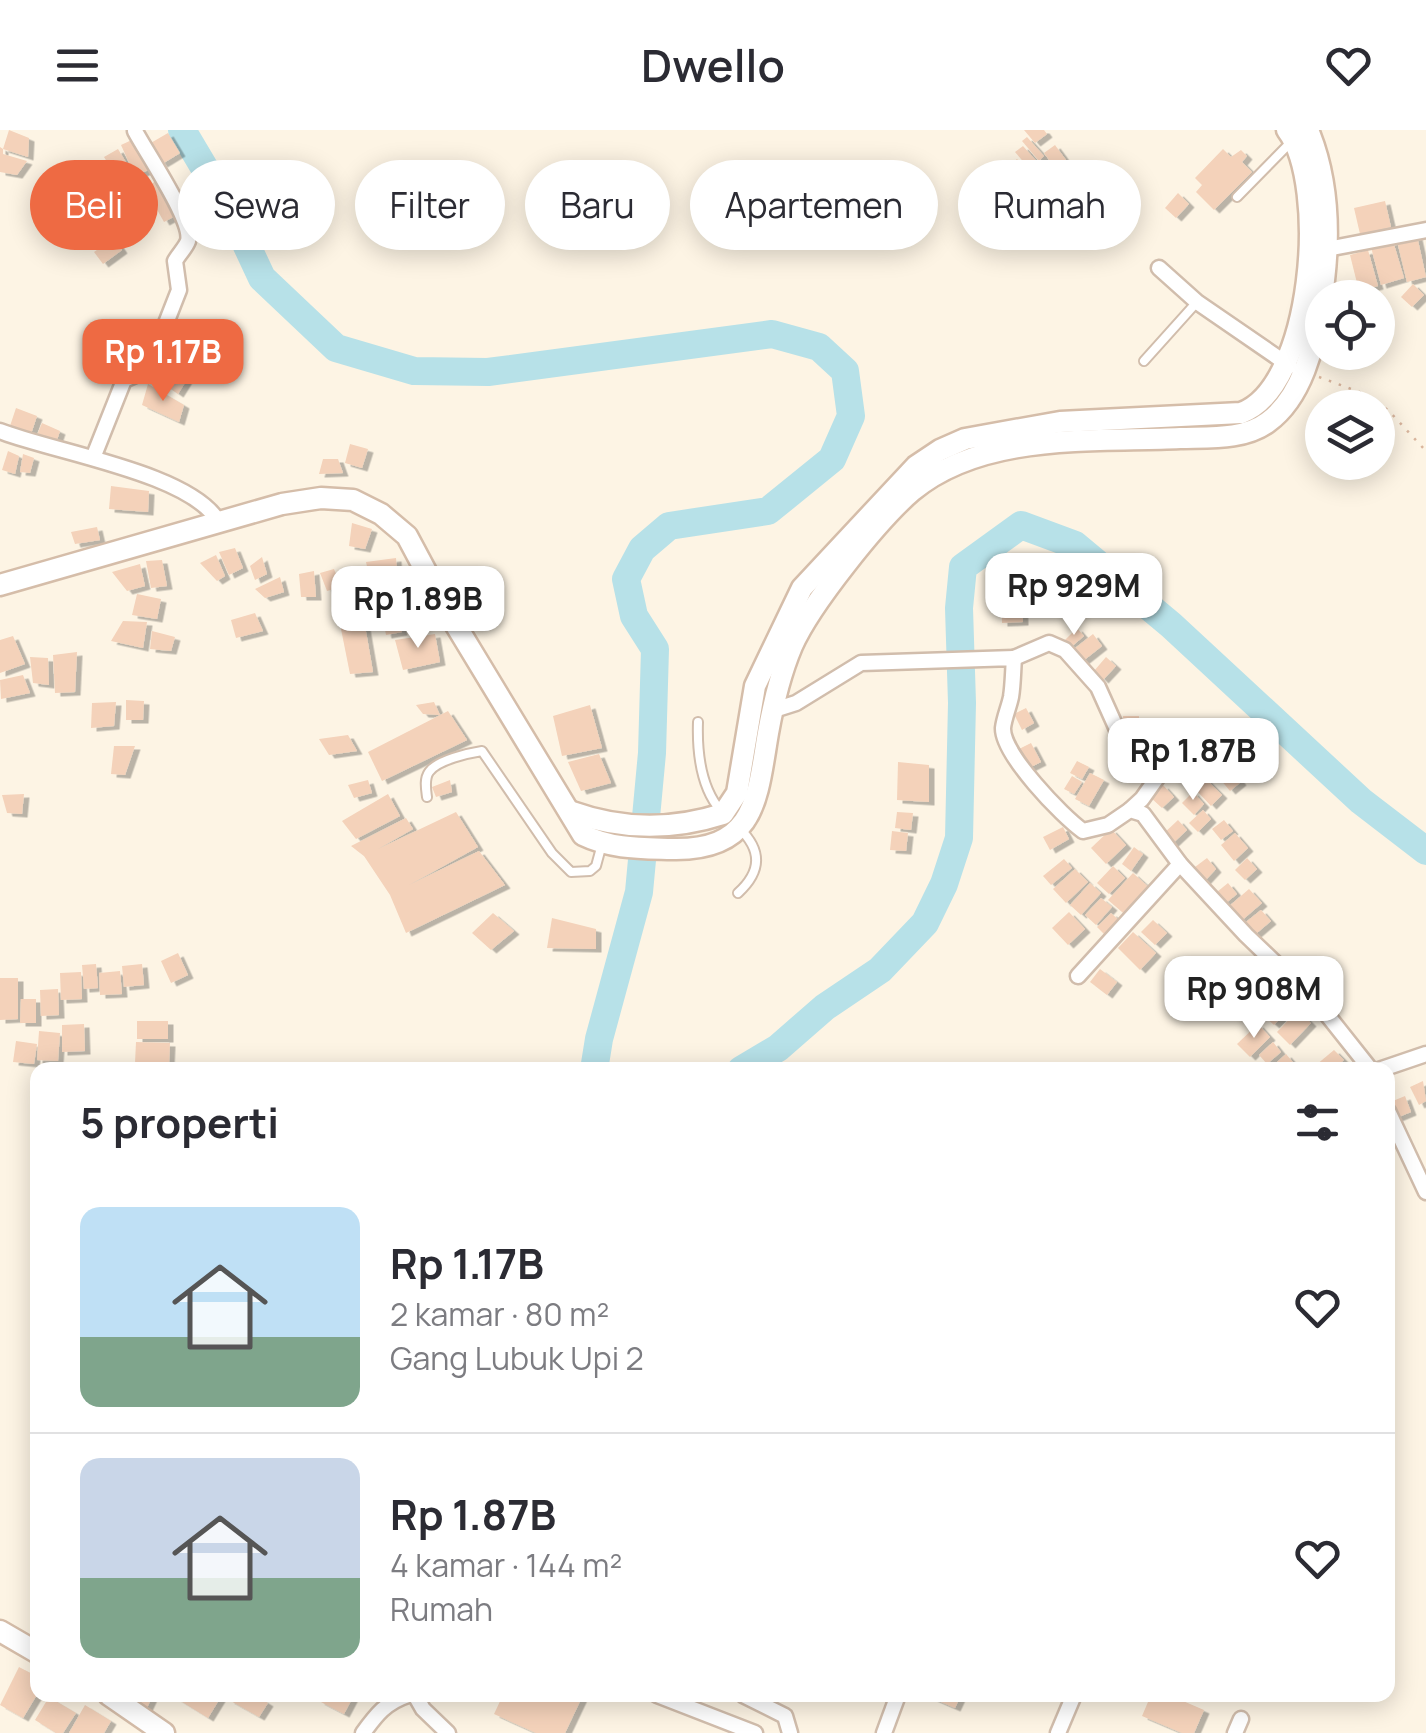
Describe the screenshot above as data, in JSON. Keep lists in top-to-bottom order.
{
  "page": {
    "header": "Dwello",
    "chip": [
      "Beli",
      "Sewa",
      "Filter",
      "Baru",
      "Apartemen",
      "Rumah"
    ],
    "price": [
      "Rp 1.17B",
      "Rp 929M",
      "Rp 1.89B",
      "Rp 1.87B",
      "Rp 908M"
    ],
    "heading": "5 properti",
    "list": [
      {
        "name": "Rp 1.17B",
        "note": "2 kamar · 80 m² · Gang Lubuk Upi 2"
      },
      {
        "name": "Rp 1.87B",
        "note": "4 kamar · 144 m² · Rumah"
      }
    ]
  }
}
